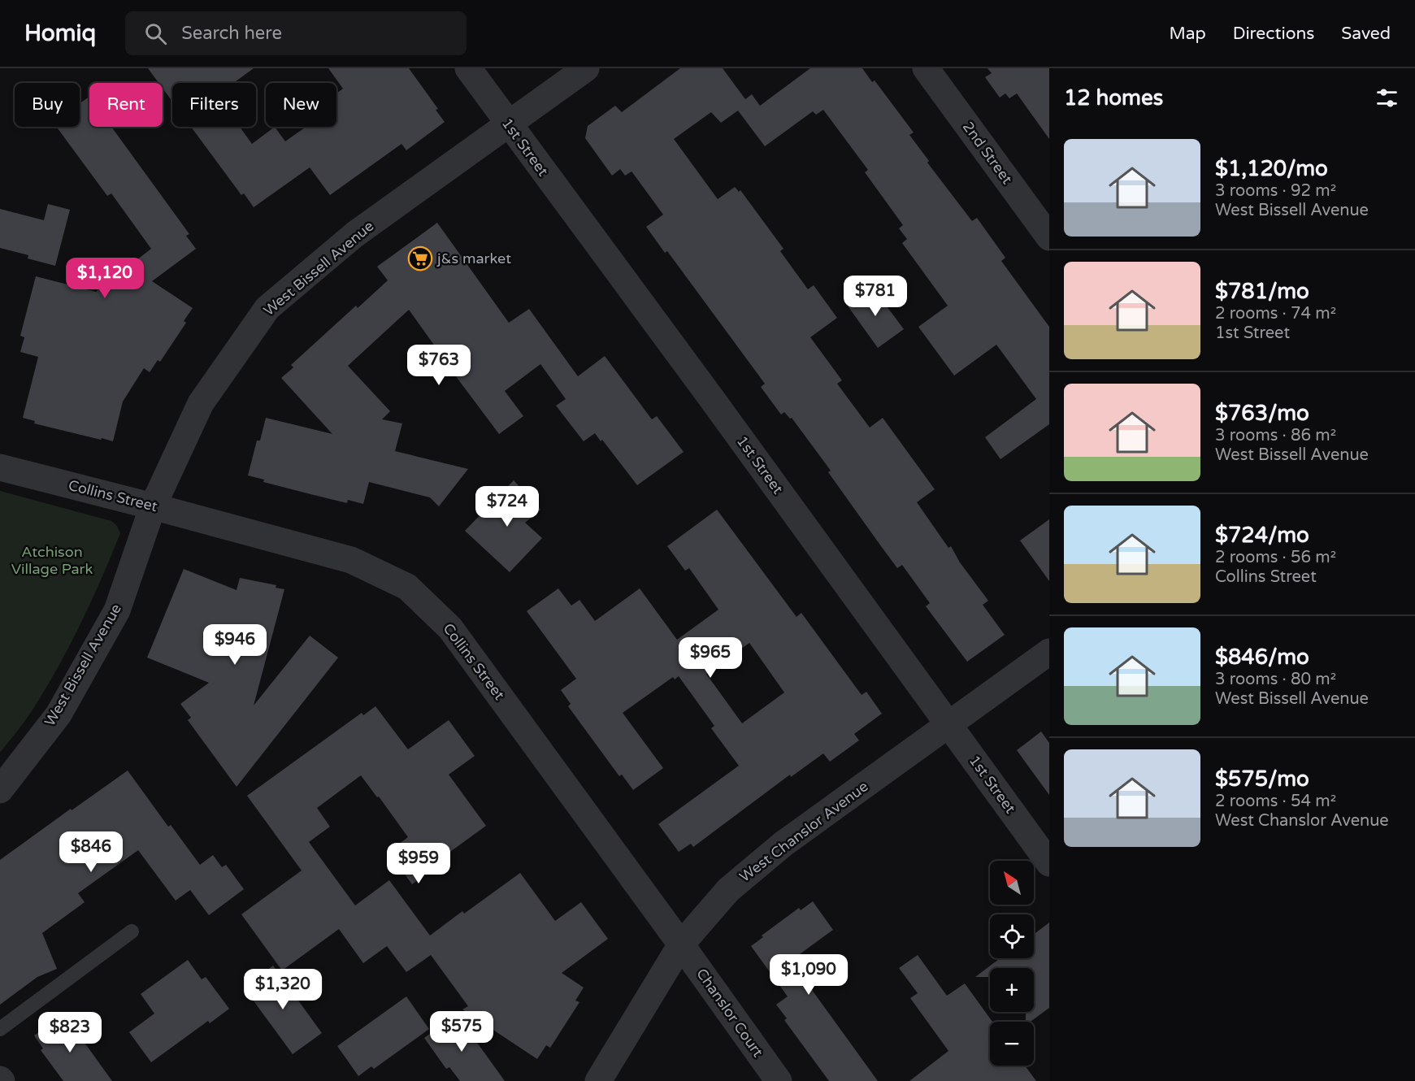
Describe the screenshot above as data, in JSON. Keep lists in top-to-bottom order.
{
  "streets": {
    "street": [
      "1st Street",
      "2nd Street",
      "West Bissell Avenue",
      "Collins Street",
      "West Chanslor Avenue",
      "Chanslor Court"
    ]
  },
  "crossings": [
    ["1st Street", "West Bissell Avenue"],
    ["1st Street", "West Chanslor Avenue"],
    ["West Bissell Avenue", "Collins Street"],
    ["Collins Street", "West Chanslor Avenue"],
    ["Collins Street", "Chanslor Court"],
    ["West Chanslor Avenue", "Chanslor Court"]
  ],
  "parks": ["Atchison Village Park"],
  "places": {
    "supermarket": ["j&s market"]
  },
  "north": "top left",
  "page": {
    "header": "Homiq",
    "search": "Search here",
    "nav": ["Map", "Directions", "Saved"],
    "heading": "12 homes",
    "chip": [
      "Buy",
      "Rent",
      "Filters",
      "New"
    ],
    "list": [
      {
        "name": "$1,120/mo",
        "note": "3 rooms · 92 m² · West Bissell Avenue"
      },
      {
        "name": "$781/mo",
        "note": "2 rooms · 74 m² · 1st Street"
      },
      {
        "name": "$763/mo",
        "note": "3 rooms · 86 m² · West Bissell Avenue"
      },
      {
        "name": "$724/mo",
        "note": "2 rooms · 56 m² · Collins Street"
      },
      {
        "name": "$846/mo",
        "note": "3 rooms · 80 m² · West Bissell Avenue"
      },
      {
        "name": "$575/mo",
        "note": "2 rooms · 54 m² · West Chanslor Avenue"
      }
    ],
    "price": [
      "$1,120",
      "$781",
      "$763",
      "$724",
      "$946",
      "$965",
      "$846",
      "$959",
      "$1,090",
      "$1,320",
      "$575",
      "$823"
    ],
    "map_buttons": ["+", "−"]
  }
}
